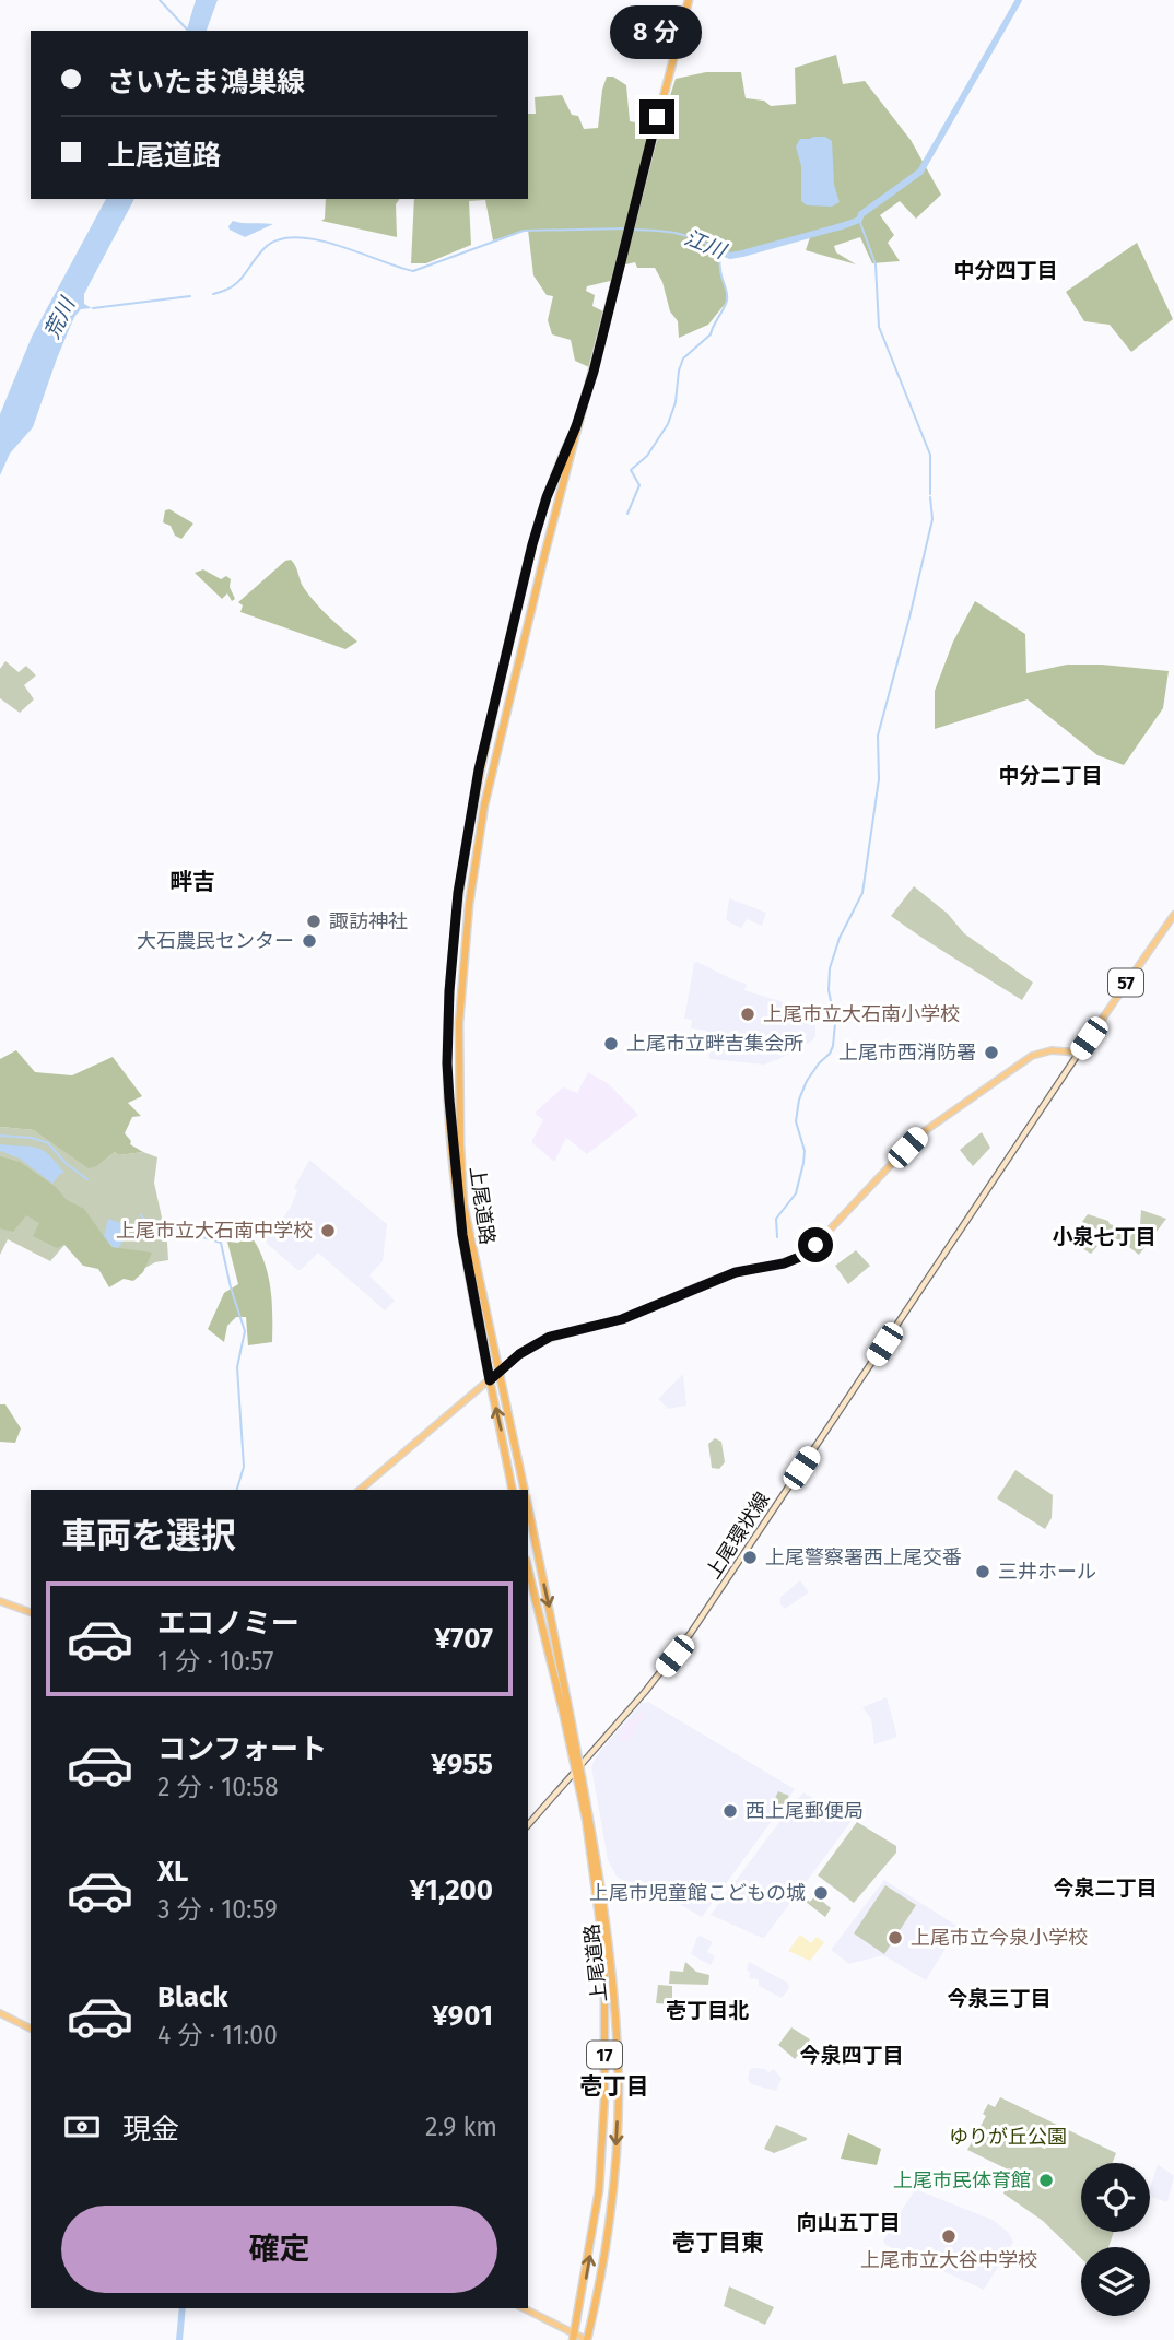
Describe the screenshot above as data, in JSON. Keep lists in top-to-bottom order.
{
  "streets": {
    "highway": ["上尾道路", "17"],
    "main road": ["57", "上尾環状線"]
  },
  "crossings": [
    ["57", "上尾環状線"],
    ["上尾道路", "上尾環状線"]
  ],
  "districts": [
    "中分四丁目",
    "中分二丁目",
    "畔吉",
    "小泉七丁目",
    "今泉二丁目",
    "今泉三丁目",
    "壱丁目北",
    "今泉四丁目",
    "壱丁目",
    "向山五丁目",
    "壱丁目東"
  ],
  "water": ["江川", "荒川"],
  "parks": ["ゆりが丘公園"],
  "places": [
    "諏訪神社",
    "大石農民センター",
    "上尾市立大石南小学校",
    "上尾市立畔吉集会所",
    "上尾市西消防署",
    "上尾市立大石南中学校",
    "上尾警察署西上尾交番",
    "三井ホール",
    "西上尾郵便局",
    "上尾市児童館こどもの城",
    "上尾市立今泉小学校",
    "上尾市民体育館",
    "上尾市立大谷中学校"
  ],
  "page": {
    "bubble": "8 分",
    "banner": ["さいたま鴻巣線", "上尾道路"],
    "heading": "車両を選択",
    "list": [
      {
        "name": "エコノミー",
        "note": "1 分 · 10:57",
        "value": "¥707"
      },
      {
        "name": "コンフォート",
        "note": "2 分 · 10:58",
        "value": "¥955"
      },
      {
        "name": "XL",
        "note": "3 分 · 10:59",
        "value": "¥1,200"
      },
      {
        "name": "Black",
        "note": "4 分 · 11:00",
        "value": "¥901"
      }
    ],
    "pay": ["現金", "2.9 km"],
    "buttons": "確定"
  }
}
